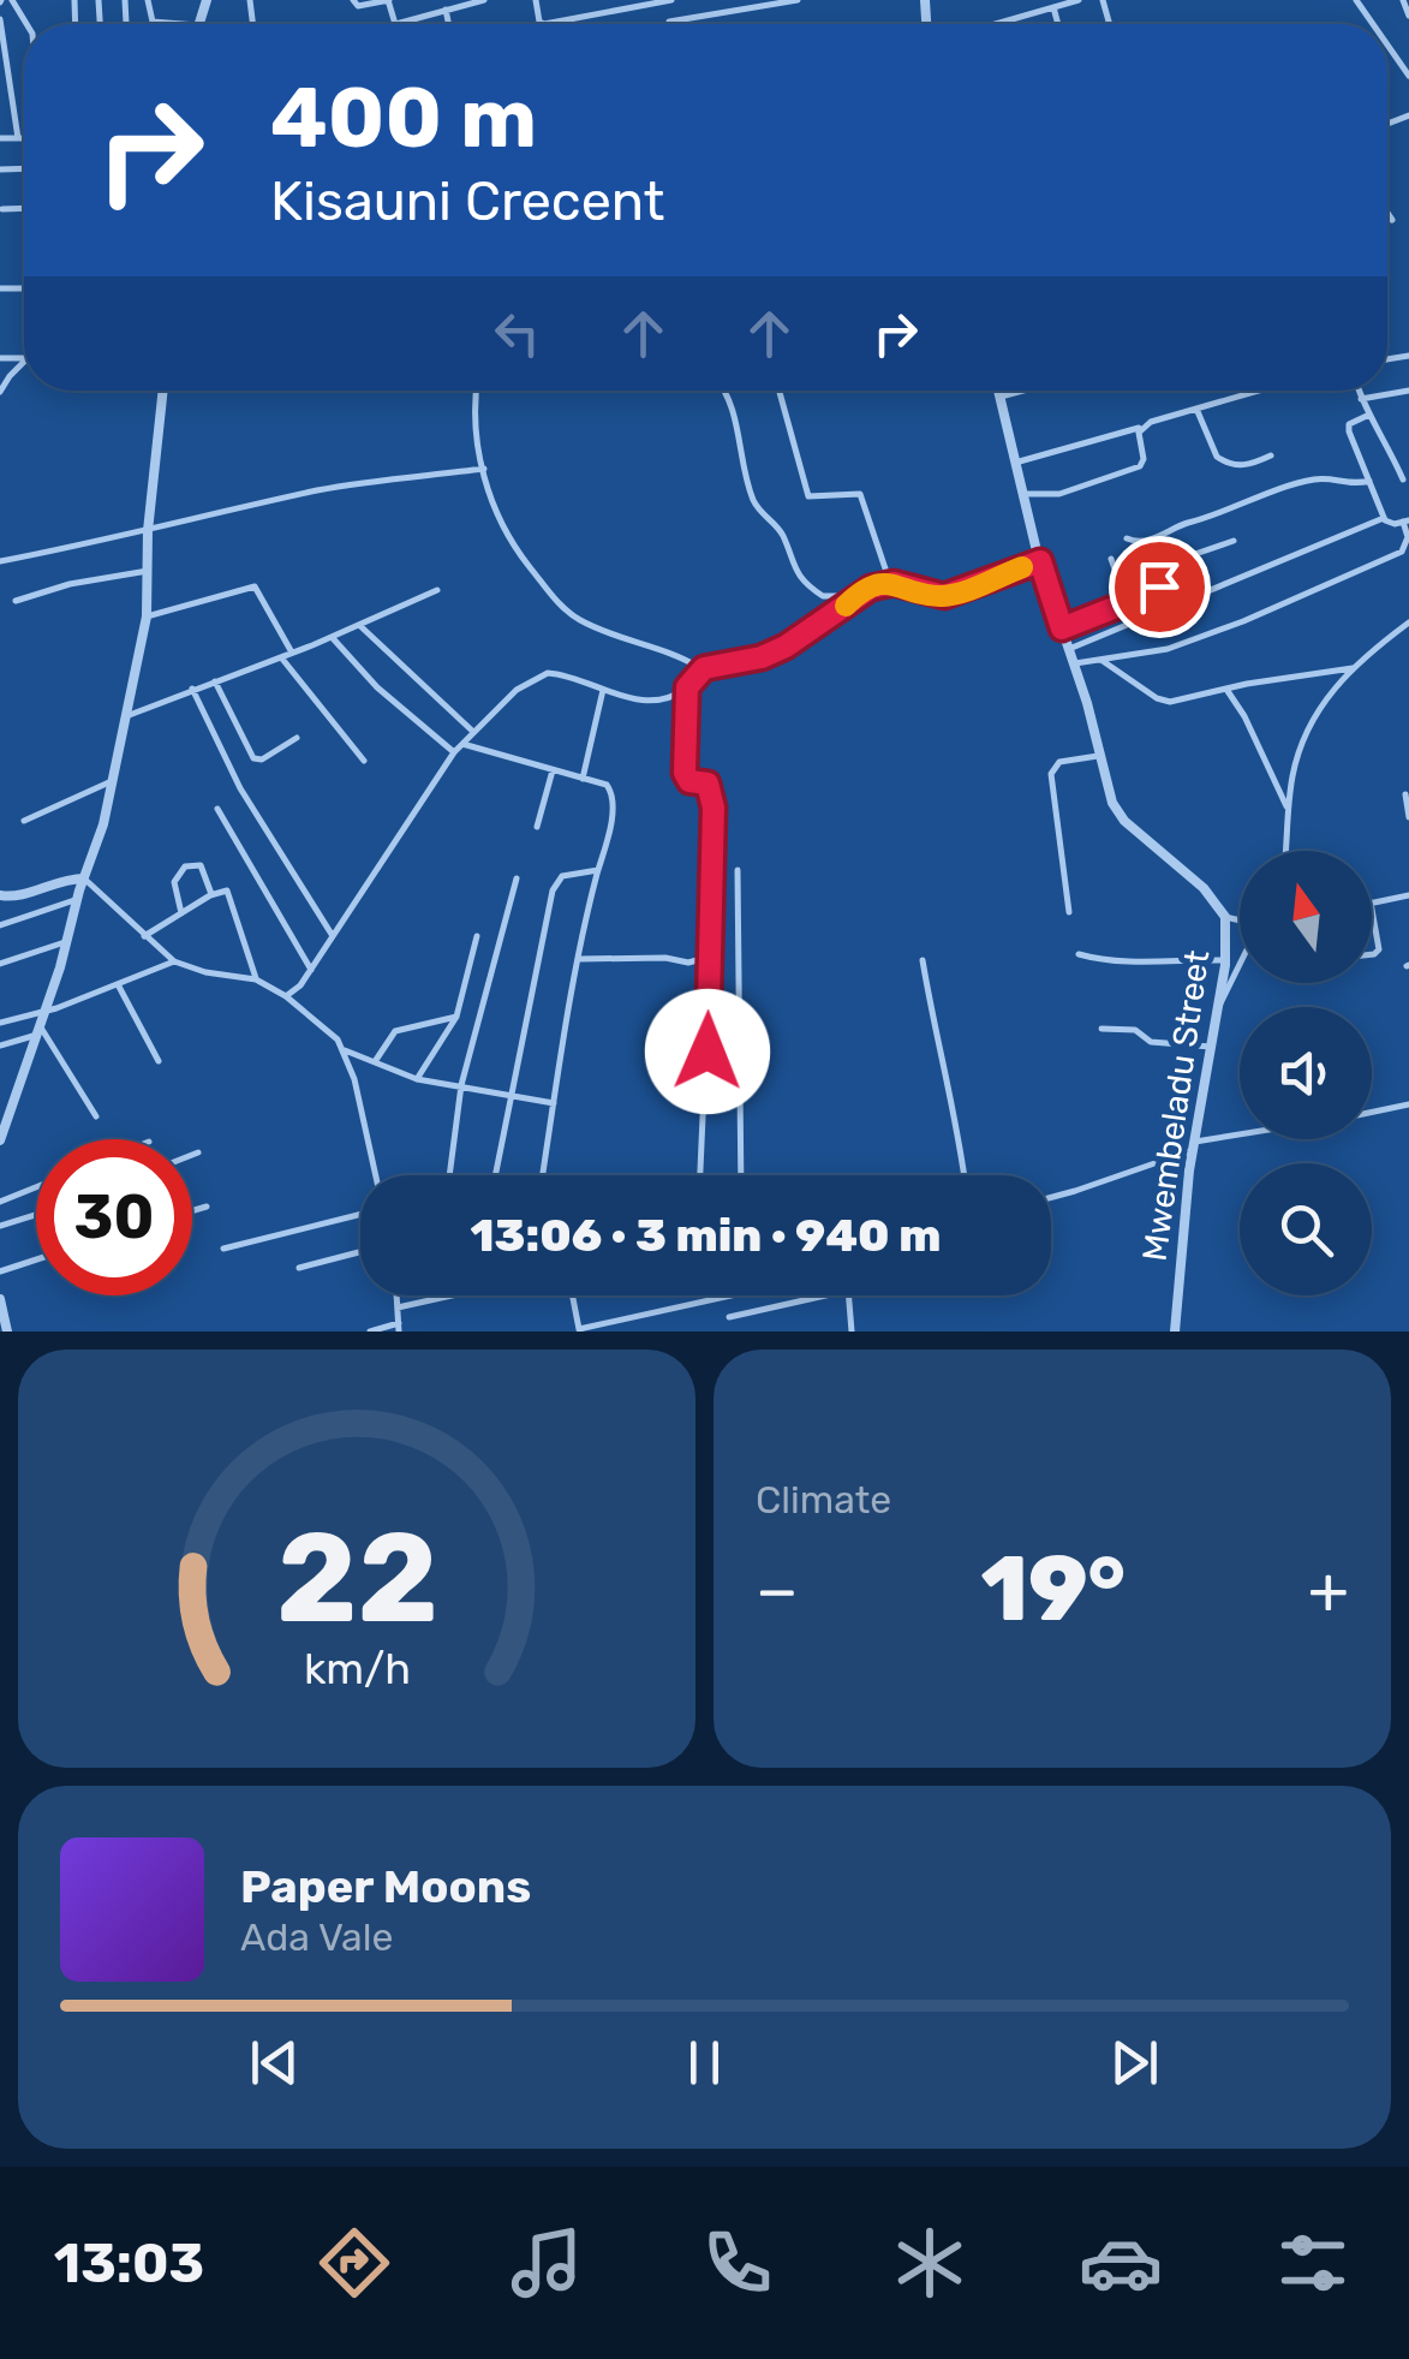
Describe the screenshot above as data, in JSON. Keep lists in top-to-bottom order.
{
  "streets": {
    "street": ["Mwembeladu Street"]
  },
  "north": "top",
  "page": {
    "turn": ["400 m", "Kisauni Crecent"],
    "limit": "30",
    "trip": "13:06 · 3 min · 940 m",
    "tile": "Climate",
    "heat": ["−", "19°", "+"],
    "song": ["Paper Moons", "Ada Vale"],
    "tabs": "13:03",
    "gauge": ["22", "km/h"]
  }
}
